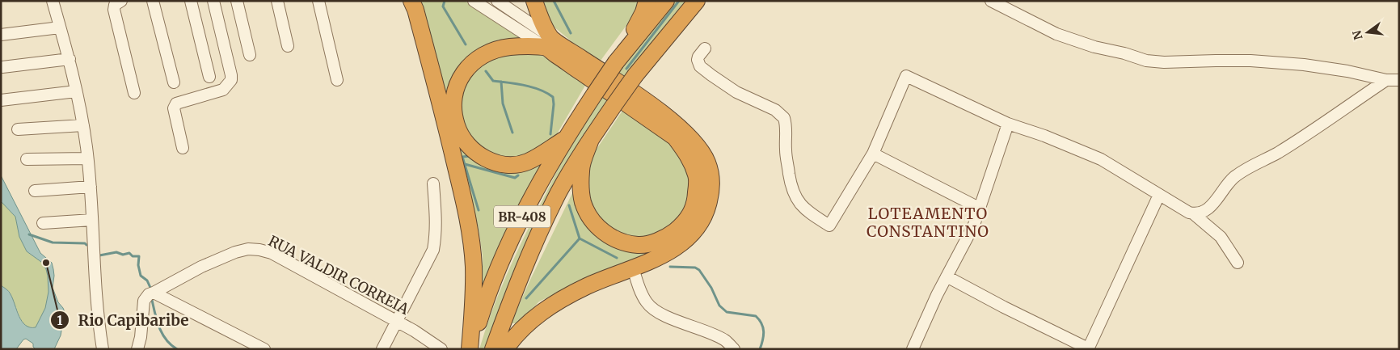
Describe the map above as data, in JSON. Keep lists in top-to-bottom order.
{
  "streets": {
    "highway": ["BR-408"],
    "street": ["RUA VALDIR CORREIA"]
  },
  "districts": ["LOTEAMENTO CONSTANTINO"],
  "places": ["Rio Capibaribe"],
  "north": "left"
}
